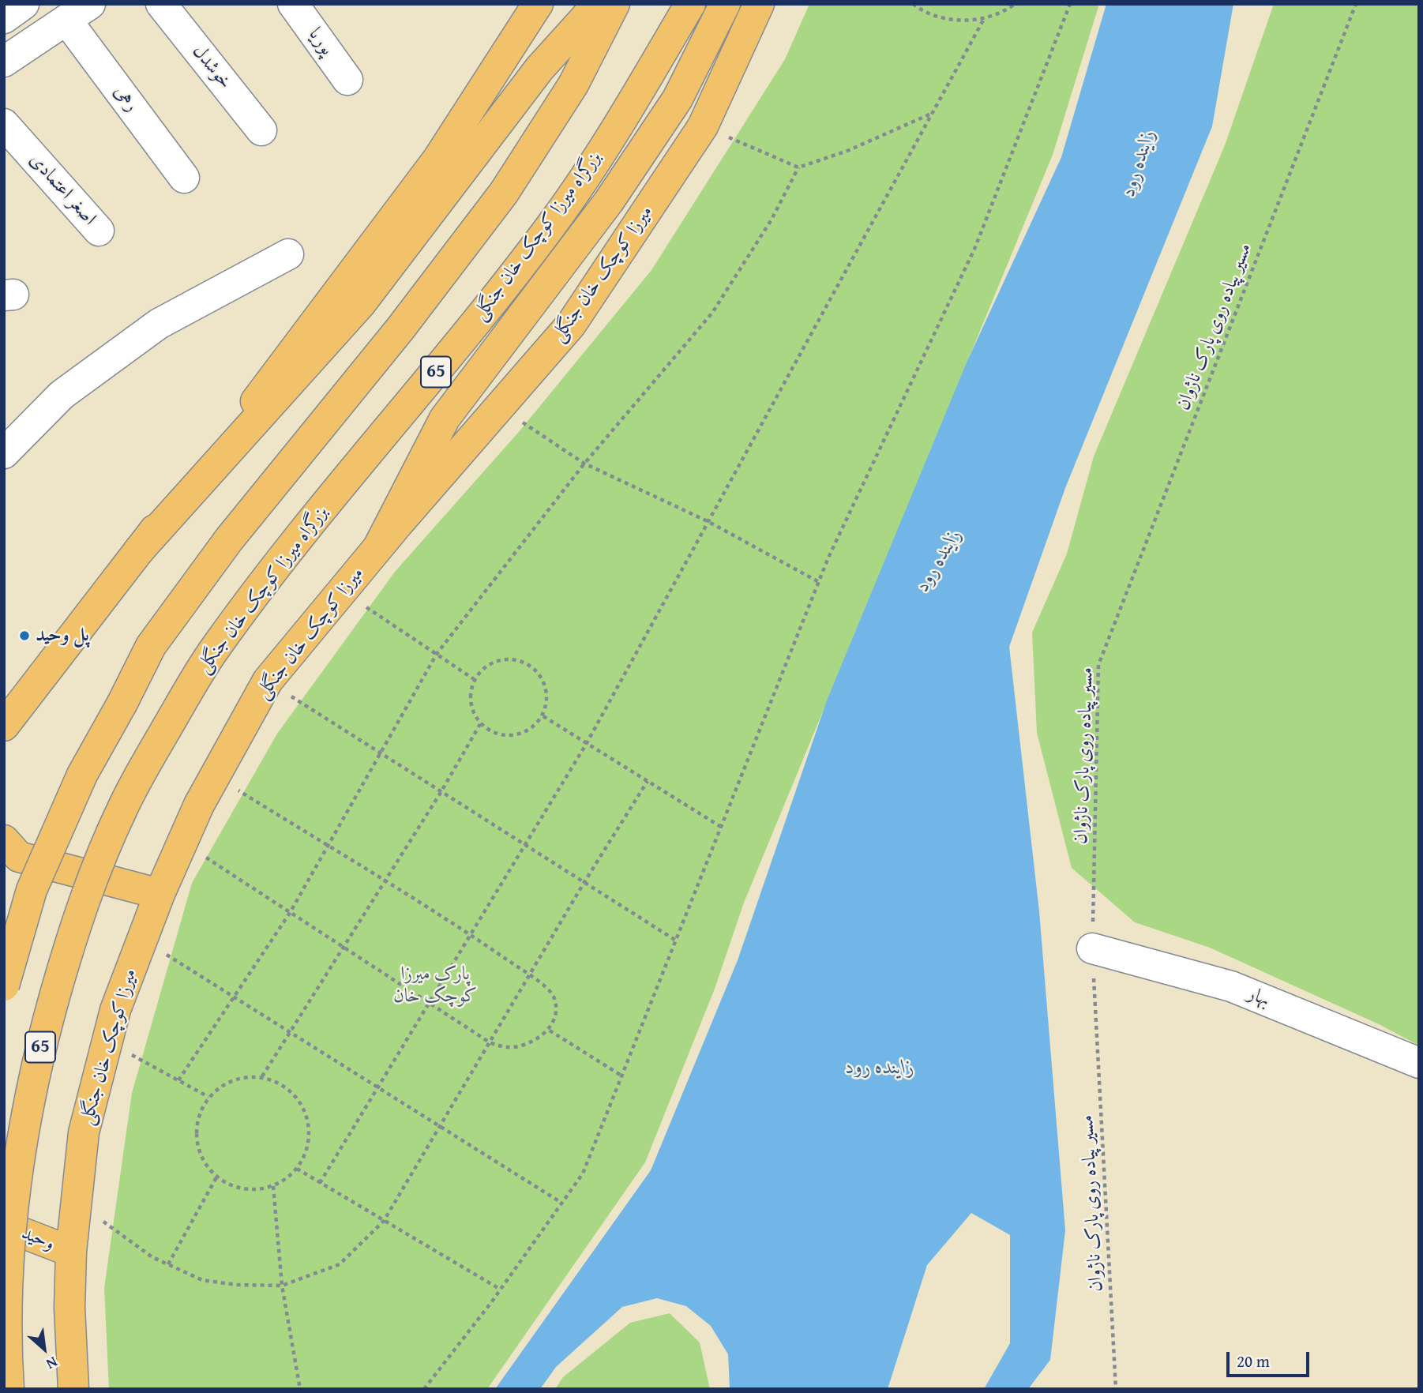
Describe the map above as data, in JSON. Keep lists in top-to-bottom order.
{
  "streets": {
    "main road": [
      "بزرگراه میرزا کوچک خان جنگلی",
      "میرزا کوچک خان جنگلی",
      "65",
      "وحید"
    ],
    "street": [
      "پوریا",
      "خوشدل",
      "رهی",
      "اصغر اعتمادی",
      "بهار"
    ],
    "path": ["مسیر پیاده روی پارک ناژوان"]
  },
  "crossings": [
    ["میرزا کوچک خان جنگلی", "وحید"],
    ["مسیر پیاده روی پارک ناژوان", "بهار"]
  ],
  "water": ["زاینده رود"],
  "parks": ["پارک میرزا کوچک خان"],
  "places": ["پل وحید"],
  "scale_bar": "20 m",
  "north": "bottom right"
}
